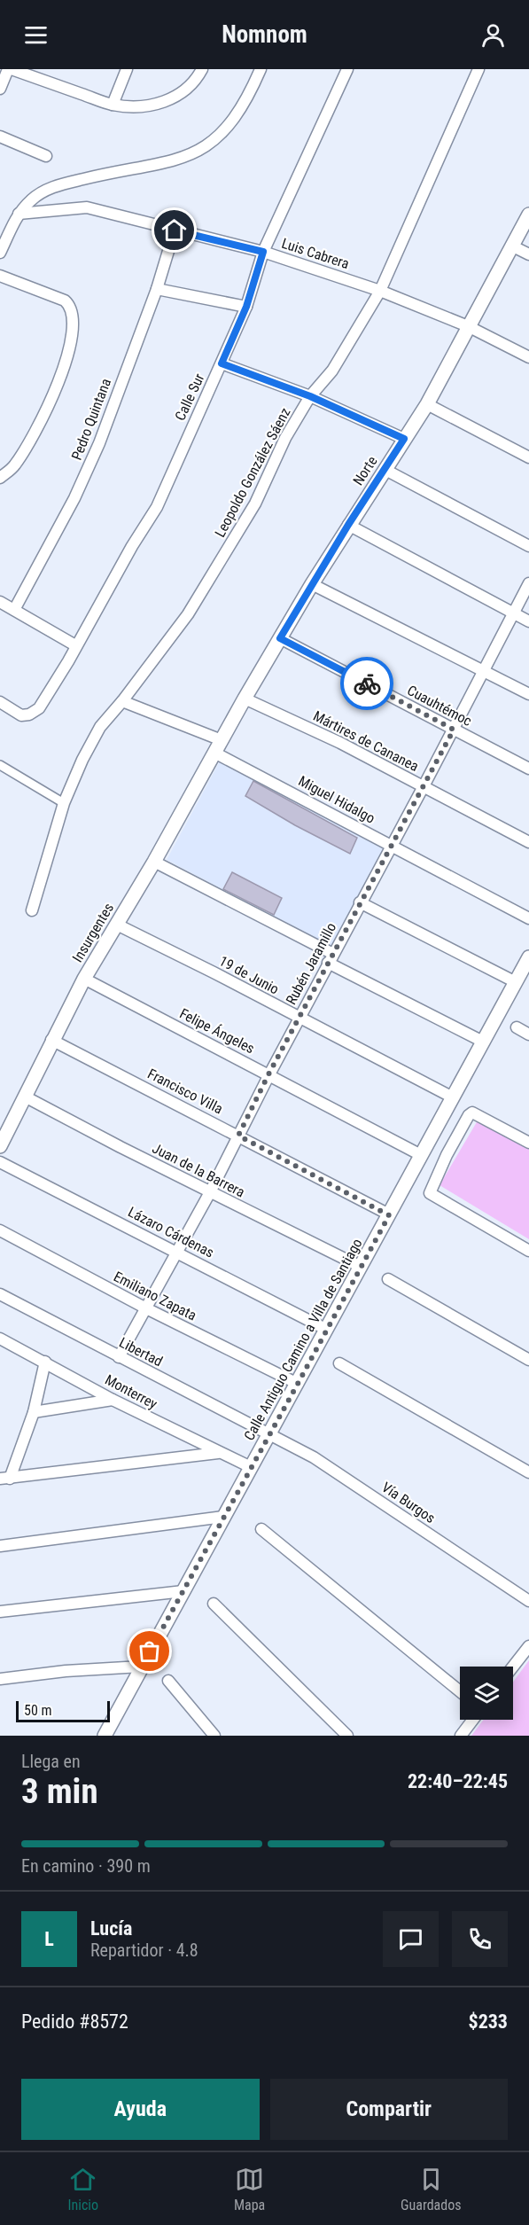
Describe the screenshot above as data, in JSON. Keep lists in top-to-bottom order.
{
  "streets": {
    "street": [
      "Luis Cabrera",
      "Calle Sur",
      "Pedro Quintana",
      "Norte",
      "Leopoldo González Sáenz",
      "Cuauhtémoc",
      "Mártires de Cananea",
      "Miguel Hidalgo",
      "Insurgentes",
      "Rubén Jaramillo",
      "19 de Junio",
      "Felipe Ángeles",
      "Francisco Villa",
      "Juan de la Barrera",
      "Lázaro Cárdenas",
      "Emiliano Zapata",
      "Calle Antiguo Camino a Villa de Santiago",
      "Libertad",
      "Monterrey",
      "Vía Burgos"
    ]
  },
  "crossings": [
    ["Luis Cabrera", "Calle Sur"],
    ["Luis Cabrera", "Pedro Quintana"],
    ["Luis Cabrera", "Norte"],
    ["Luis Cabrera", "Leopoldo González Sáenz"],
    ["Norte", "Cuauhtémoc"],
    ["Norte", "Mártires de Cananea"],
    ["Norte", "Insurgentes"],
    ["Cuauhtémoc", "Rubén Jaramillo"],
    ["Mártires de Cananea", "Rubén Jaramillo"],
    ["Miguel Hidalgo", "Insurgentes"],
    ["Miguel Hidalgo", "Rubén Jaramillo"],
    ["Insurgentes", "19 de Junio"],
    ["Insurgentes", "Felipe Ángeles"],
    ["Insurgentes", "Francisco Villa"],
    ["Insurgentes", "Juan de la Barrera"],
    ["Rubén Jaramillo", "19 de Junio"],
    ["Rubén Jaramillo", "Felipe Ángeles"],
    ["Rubén Jaramillo", "Francisco Villa"],
    ["Rubén Jaramillo", "Juan de la Barrera"],
    ["Rubén Jaramillo", "Lázaro Cárdenas"],
    ["Rubén Jaramillo", "Emiliano Zapata"],
    ["Rubén Jaramillo", "Libertad"],
    ["19 de Junio", "Calle Antiguo Camino a Villa de Santiago"],
    ["Felipe Ángeles", "Calle Antiguo Camino a Villa de Santiago"],
    ["Francisco Villa", "Calle Antiguo Camino a Villa de Santiago"],
    ["Juan de la Barrera", "Calle Antiguo Camino a Villa de Santiago"],
    ["Lázaro Cárdenas", "Calle Antiguo Camino a Villa de Santiago"],
    ["Emiliano Zapata", "Calle Antiguo Camino a Villa de Santiago"],
    ["Calle Antiguo Camino a Villa de Santiago", "Libertad"],
    ["Calle Antiguo Camino a Villa de Santiago", "Monterrey"],
    ["Calle Antiguo Camino a Villa de Santiago", "Vía Burgos"],
    ["Libertad", "Vía Burgos"]
  ],
  "scale_bar": "50 m",
  "page": {
    "header": "Nomnom",
    "scale": "50 m",
    "heading": ["3 min", "Llega en", "22:40–22:45"],
    "panel": [
      "Lucía",
      "Repartidor · 4.8",
      "Pedido #8572",
      "$233"
    ],
    "bar": "En camino · 390 m",
    "round": "L",
    "buttons": ["Ayuda", "Compartir"],
    "tabs": ["Inicio", "Mapa", "Guardados"]
  }
}
